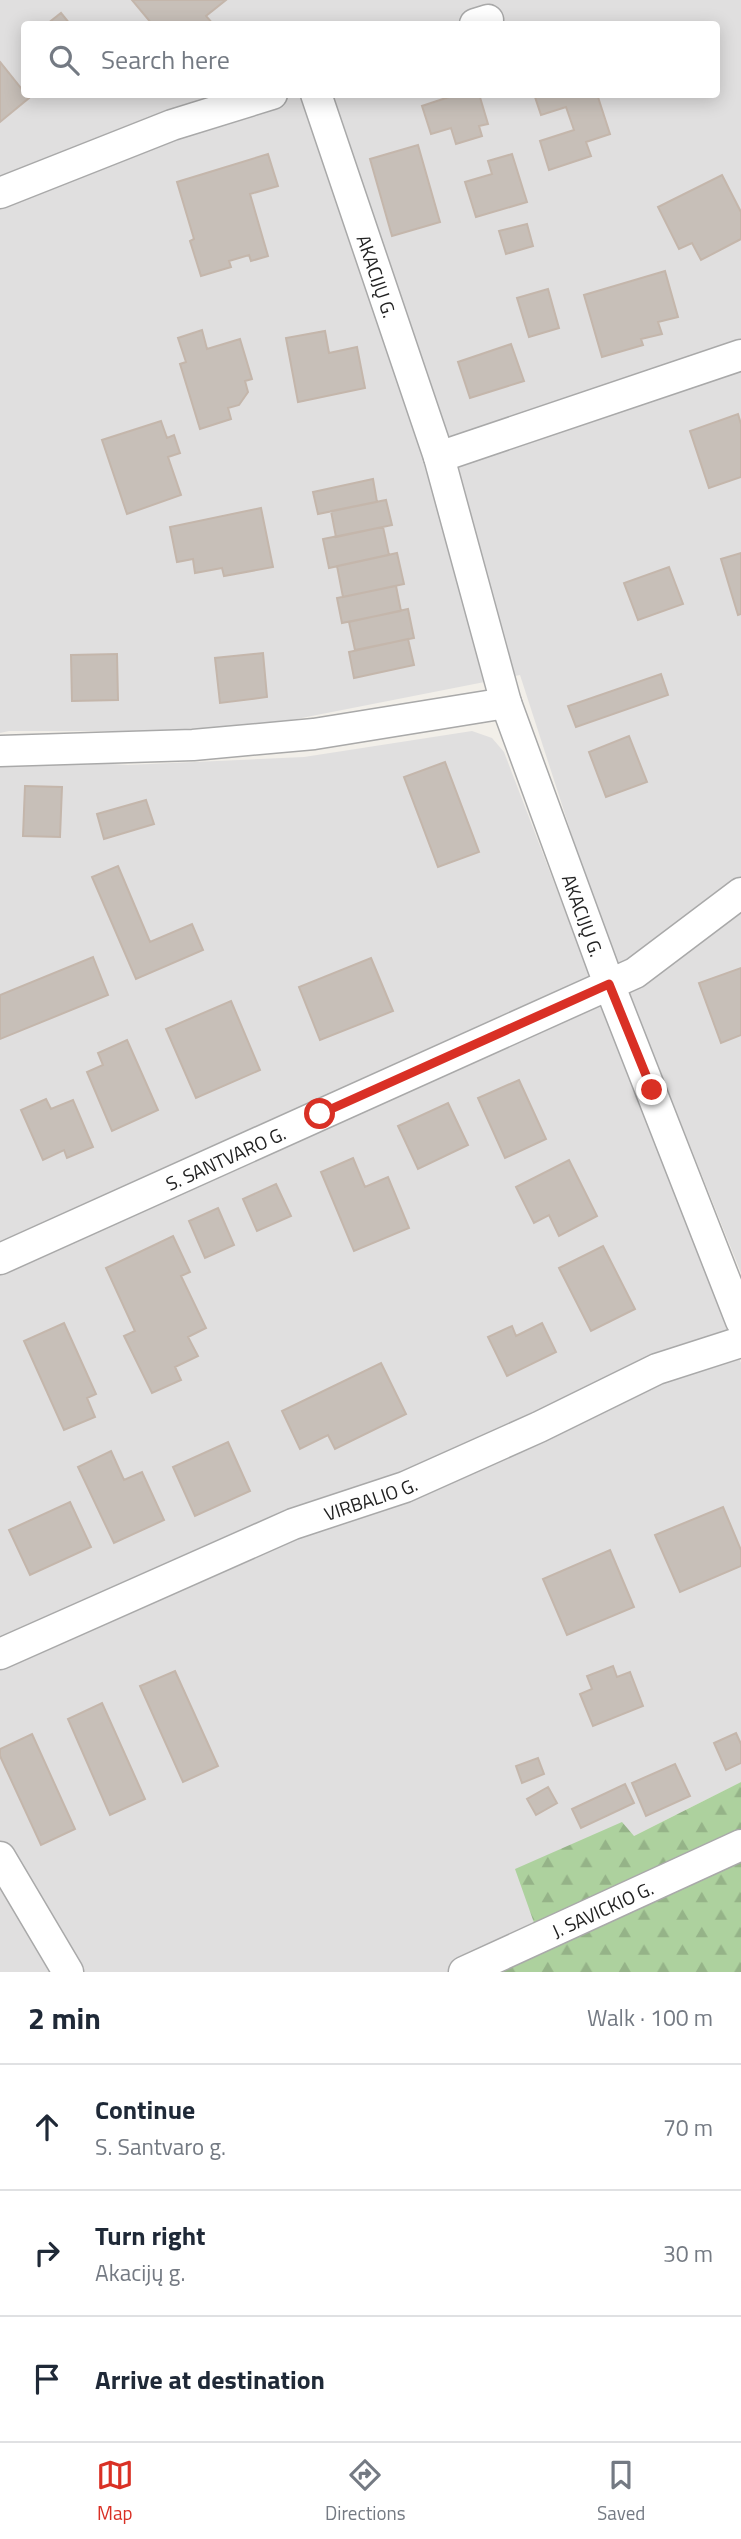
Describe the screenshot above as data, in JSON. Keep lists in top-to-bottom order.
{
  "streets": {
    "street": [
      "AKACIJŲ G.",
      "S. SANTVARO G.",
      "VIRBALIO G.",
      "J. SAVICKIO G."
    ]
  },
  "crossings": [
    ["AKACIJŲ G.", "S. SANTVARO G."]
  ],
  "page": {
    "search": "Search here",
    "heading": ["2 min", "Walk · 100 m"],
    "list": [
      ["Continue", "S. Santvaro g.", "70 m"],
      ["Turn right", "Akacijų g.", "30 m"],
      "Arrive at destination"
    ],
    "nav": ["Map", "Directions", "Saved"]
  }
}
